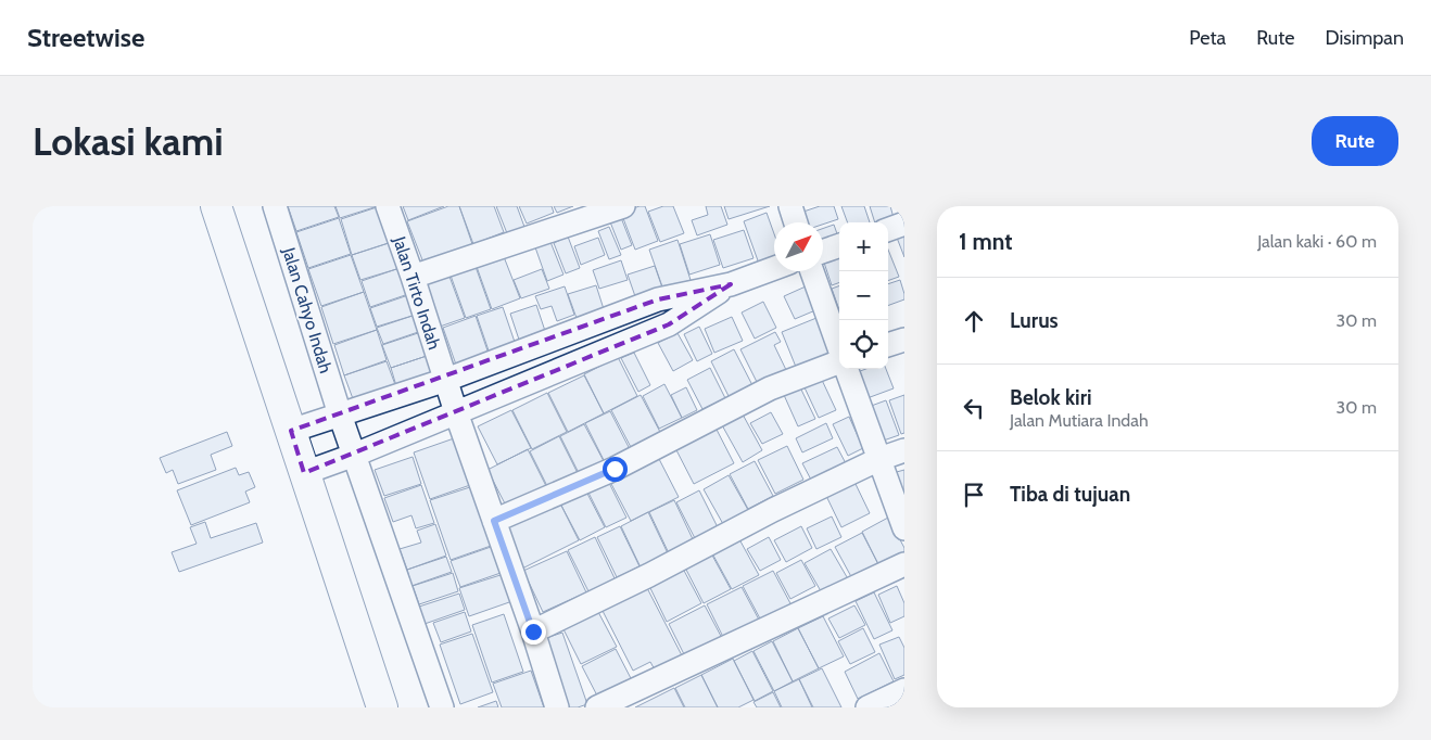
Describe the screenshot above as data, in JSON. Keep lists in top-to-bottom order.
{
  "streets": {
    "street": ["Jalan Tirto Indah", "Jalan Cahyo Indah"]
  },
  "north": "top right",
  "page": {
    "header": "Streetwise",
    "nav": ["Peta", "Rute", "Disimpan"],
    "buttons": "Rute",
    "title": "Lokasi kami",
    "heading": ["1 mnt", "Jalan kaki · 60 m"],
    "map_buttons": ["+", "−"],
    "list": [
      ["Lurus", "30 m"],
      ["Belok kiri", "Jalan Mutiara Indah", "30 m"],
      "Tiba di tujuan"
    ]
  }
}
